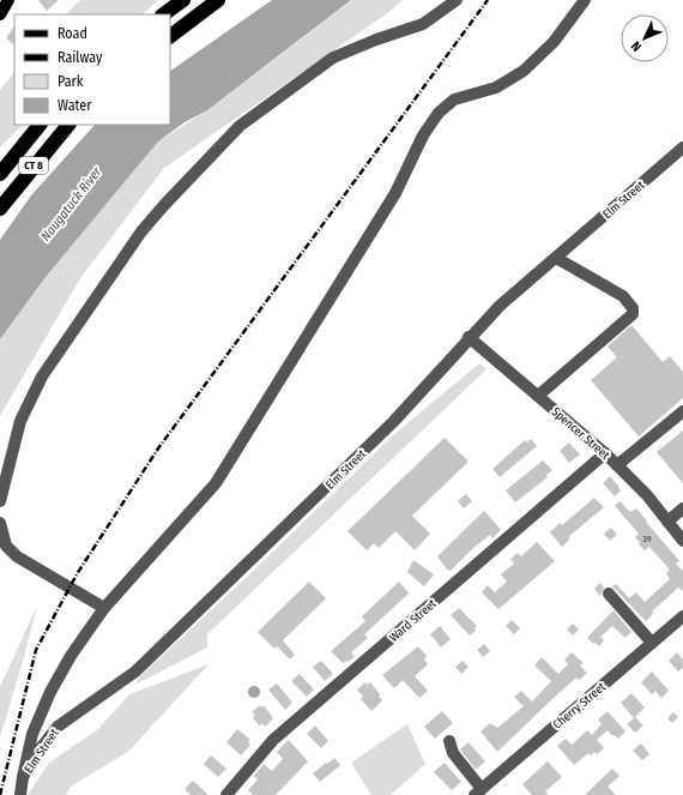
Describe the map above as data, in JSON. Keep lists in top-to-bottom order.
{
  "streets": {
    "highway": ["CT 8"],
    "street": [
      "Elm Street",
      "Spencer Street",
      "Ward Street",
      "Cherry Street"
    ]
  },
  "crossings": [
    ["Elm Street", "Spencer Street"],
    ["Spencer Street", "Ward Street"]
  ],
  "water": ["Naugatuck River"],
  "house_numbers": ["39"],
  "legend": [
    "Road",
    "Railway",
    "Park",
    "Water"
  ],
  "north": "bottom left"
}
